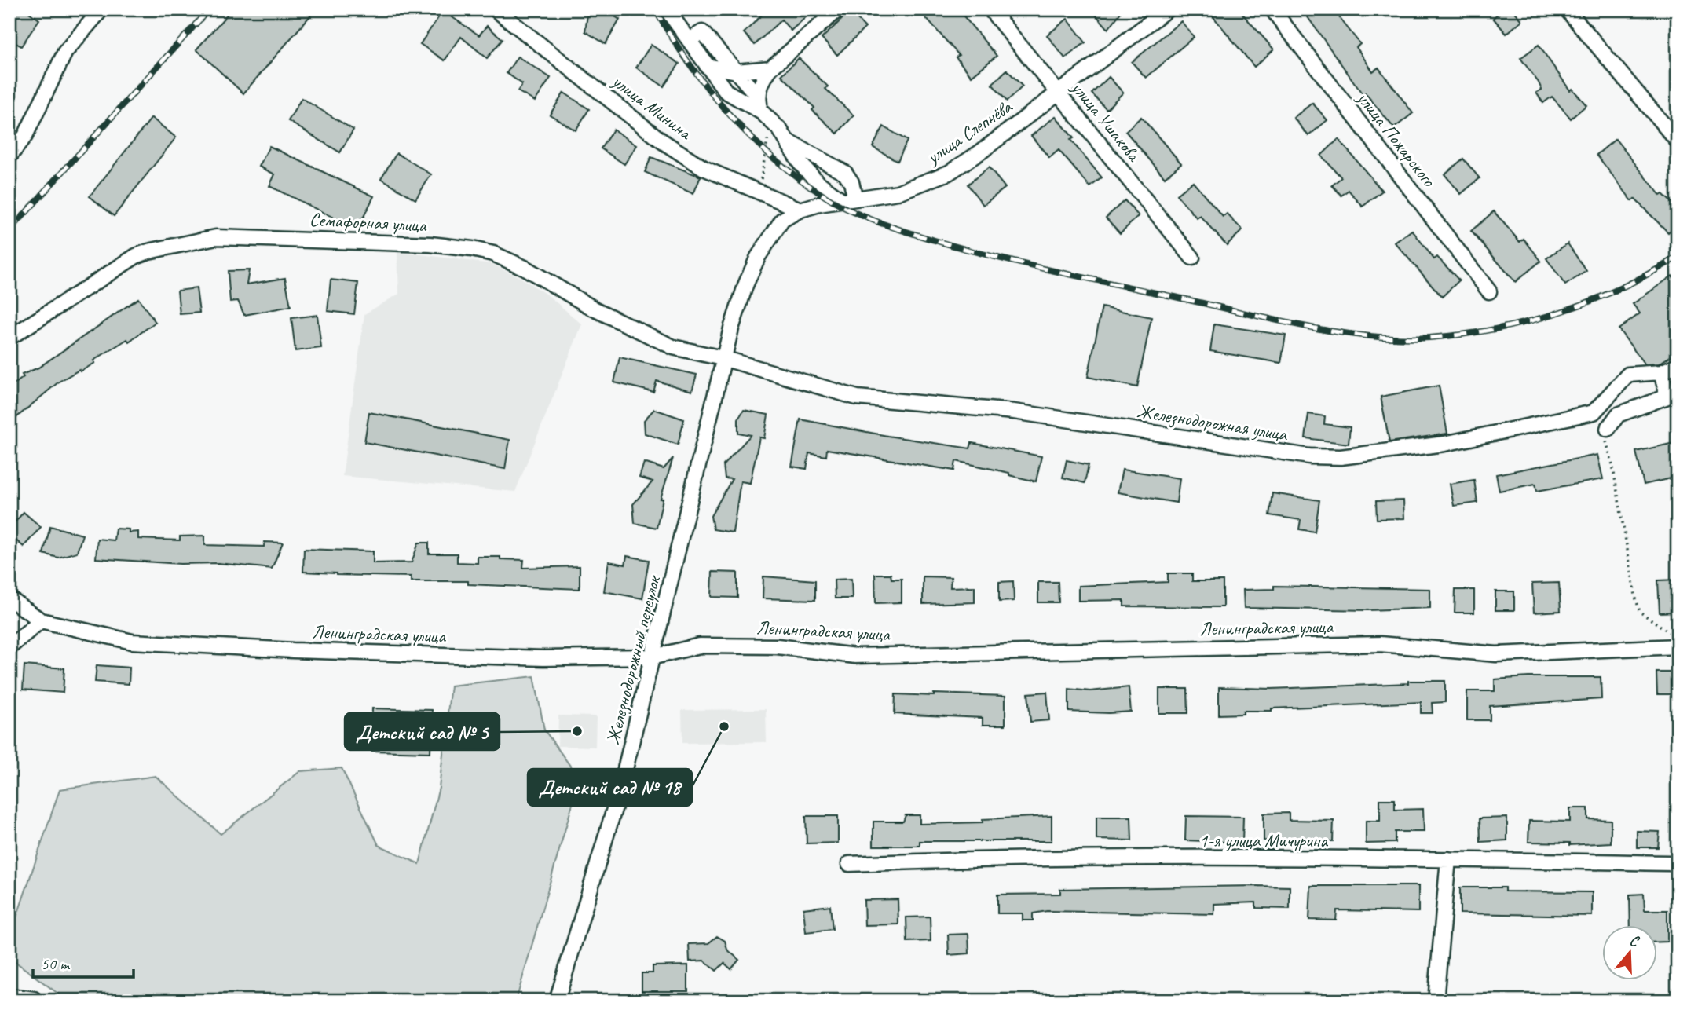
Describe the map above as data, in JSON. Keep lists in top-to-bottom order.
{
  "streets": {
    "street": [
      "улица Минина",
      "улица Ушакова",
      "улица Слепнёва",
      "улица Пожарского",
      "Семафорная улица",
      "Железнодорожная улица",
      "Ленинградская улица",
      "Железнодорожный переулок",
      "1-я улица Мичурина"
    ]
  },
  "crossings": [
    ["улица Минина", "улица Слепнёва"],
    ["улица Ушакова", "улица Слепнёва"],
    ["улица Слепнёва", "Семафорная улица"],
    ["улица Слепнёва", "Железнодорожная улица"],
    ["улица Слепнёва", "Железнодорожный переулок"],
    ["Семафорная улица", "Железнодорожная улица"],
    ["Семафорная улица", "Железнодорожный переулок"],
    ["Железнодорожная улица", "Железнодорожный переулок"],
    ["Ленинградская улица", "Железнодорожный переулок"]
  ],
  "places": ["Детский сад № 18", "Детский сад № 5"],
  "scale_bar": "50 m",
  "north": "top"
}
